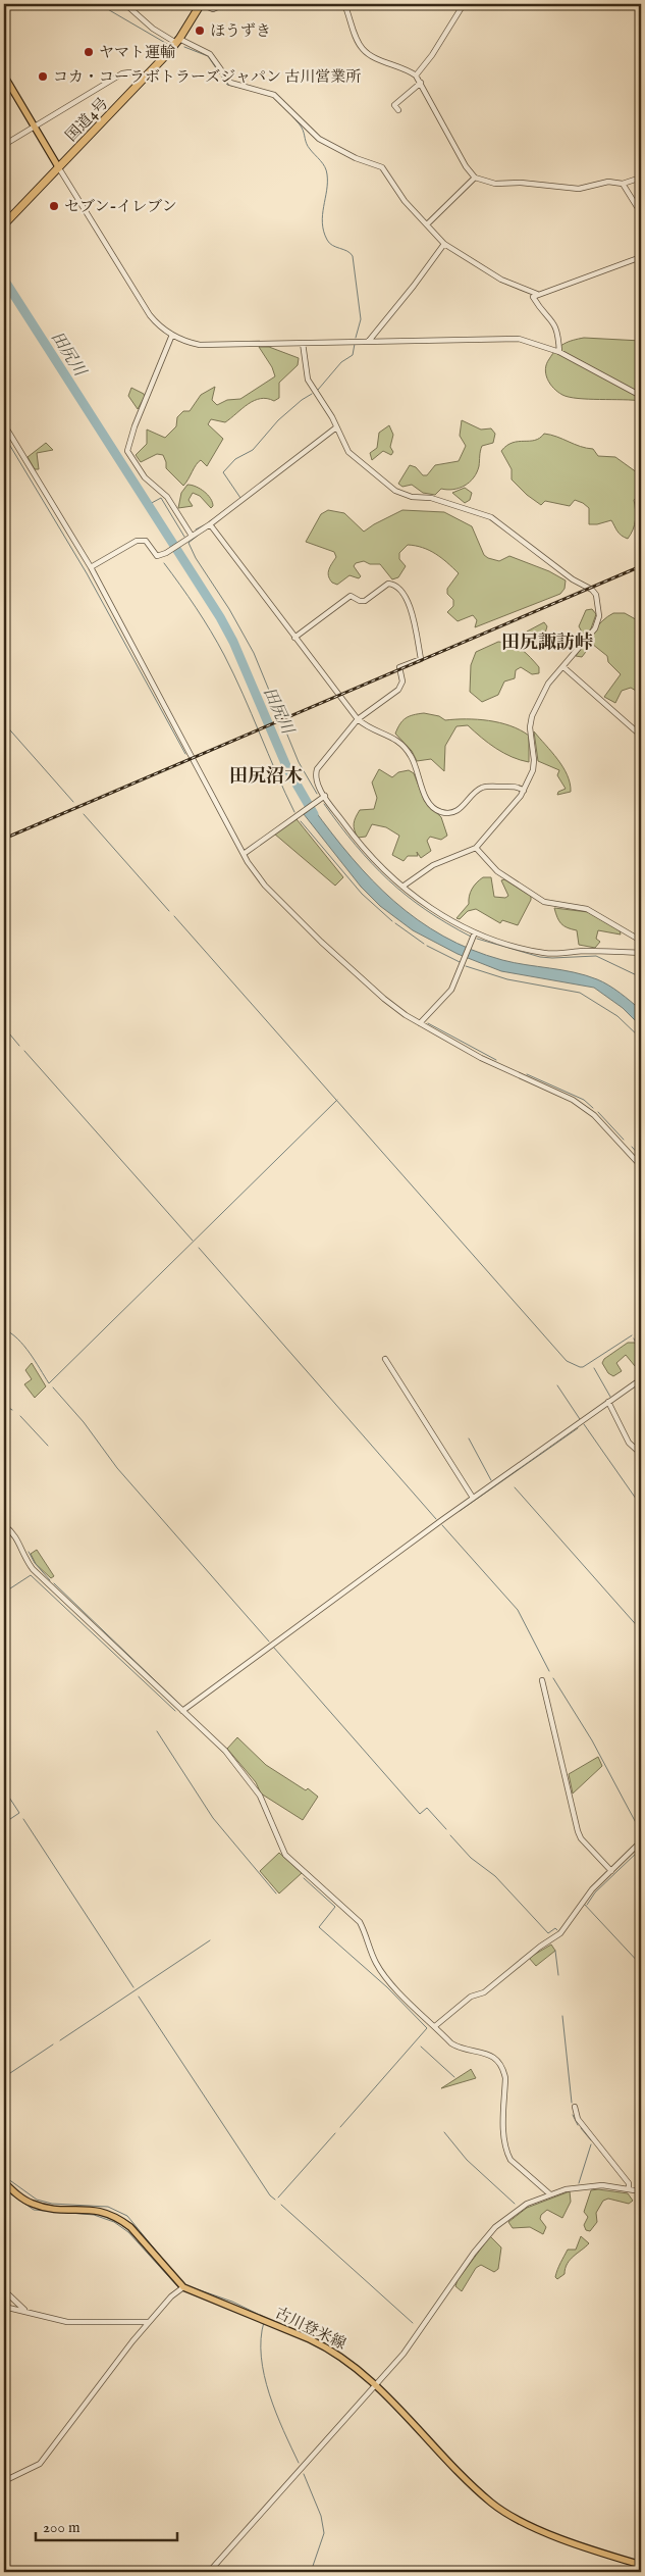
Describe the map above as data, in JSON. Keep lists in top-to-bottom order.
{
  "streets": {
    "highway": ["国道4号"],
    "main road": ["古川登米線"]
  },
  "districts": ["田尻諏訪峠", "田尻沼木"],
  "water": ["田尻川"],
  "places": [
    "ほうずき",
    "ヤマト運輸",
    "コカ・コーラボトラーズジャパン 古川営業所",
    "セブン-イレブン"
  ],
  "scale_bar": "200 m"
}
